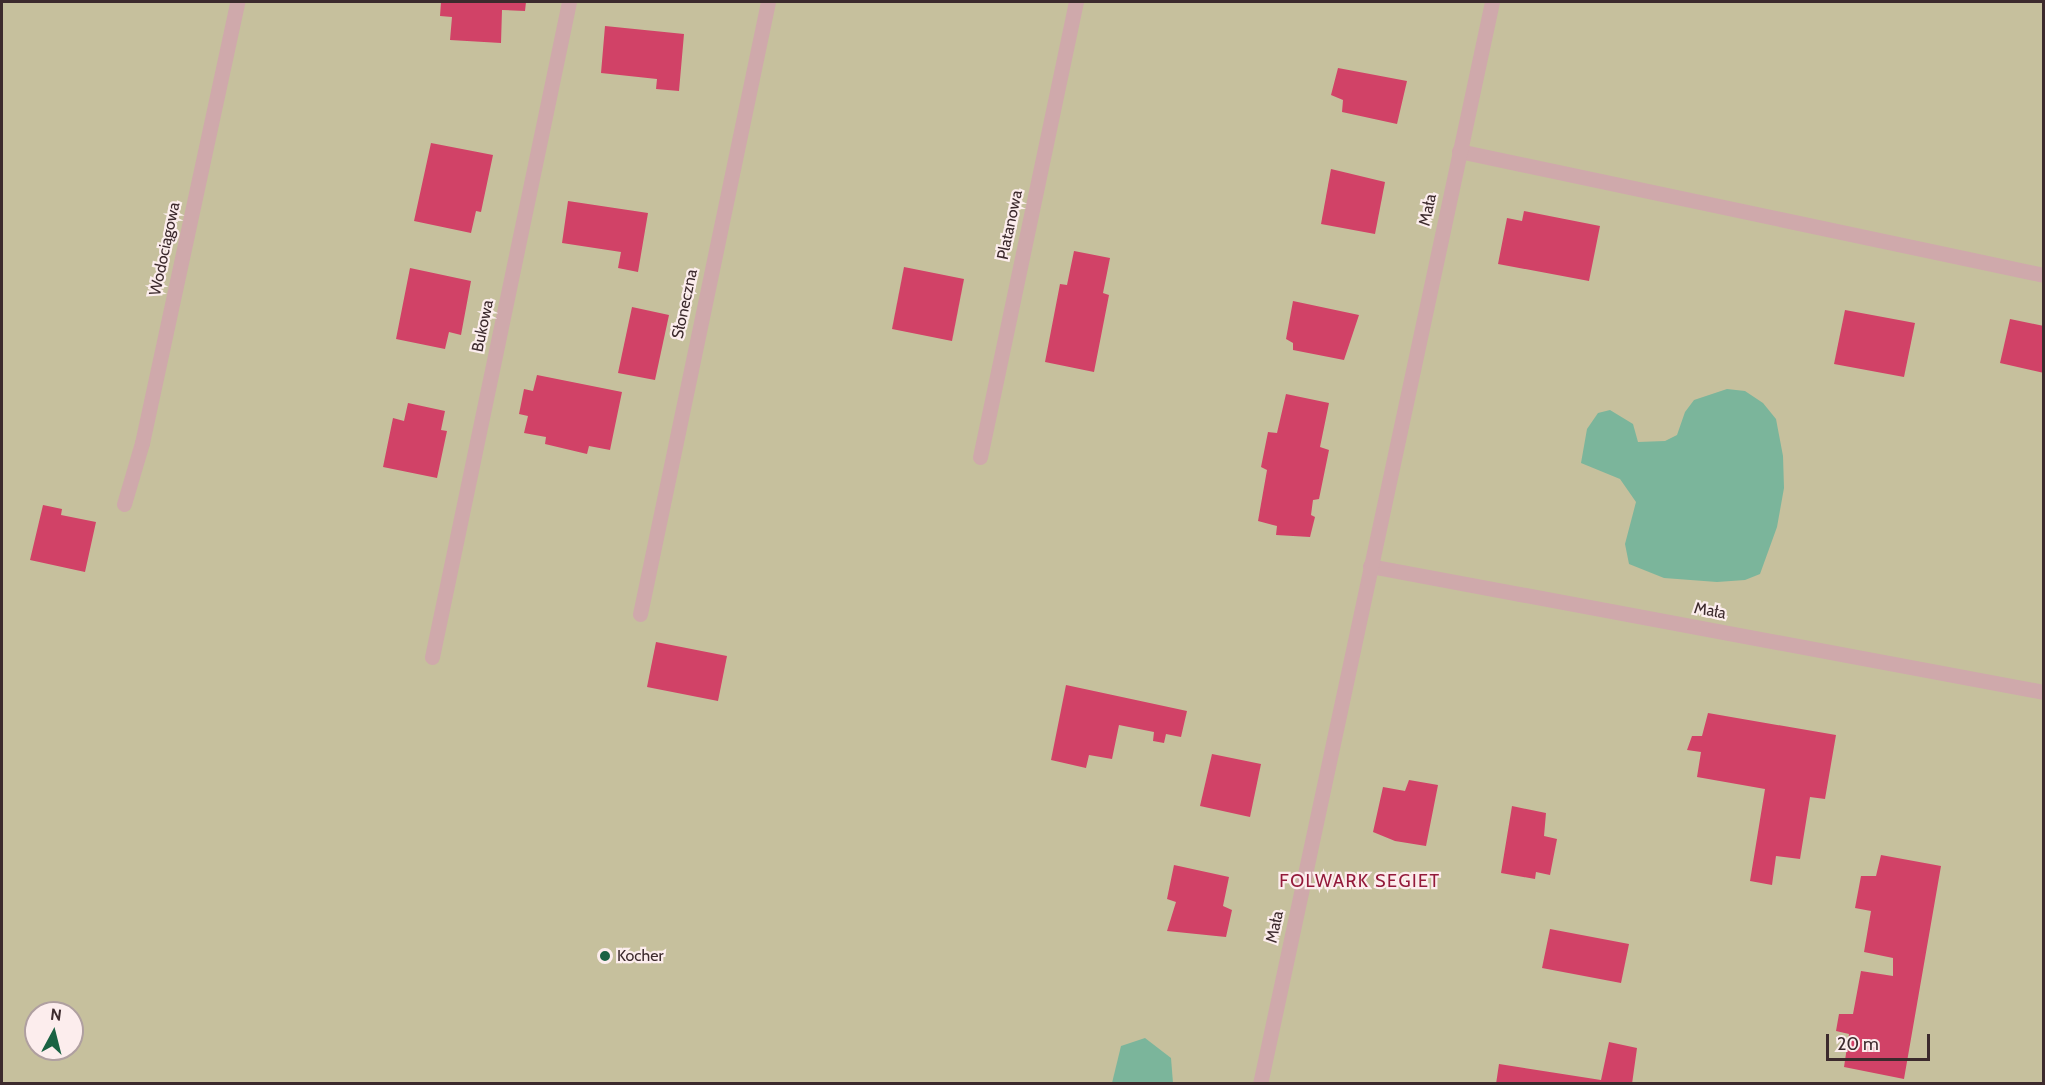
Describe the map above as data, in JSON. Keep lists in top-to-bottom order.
{
  "streets": {
    "street": [
      "Mała",
      "Platanowa",
      "Wodociągowa",
      "Słoneczna",
      "Bukowa"
    ]
  },
  "districts": ["FOLWARK SEGIET"],
  "places": ["Kocher"],
  "scale_bar": "20 m",
  "north": "top"
}
